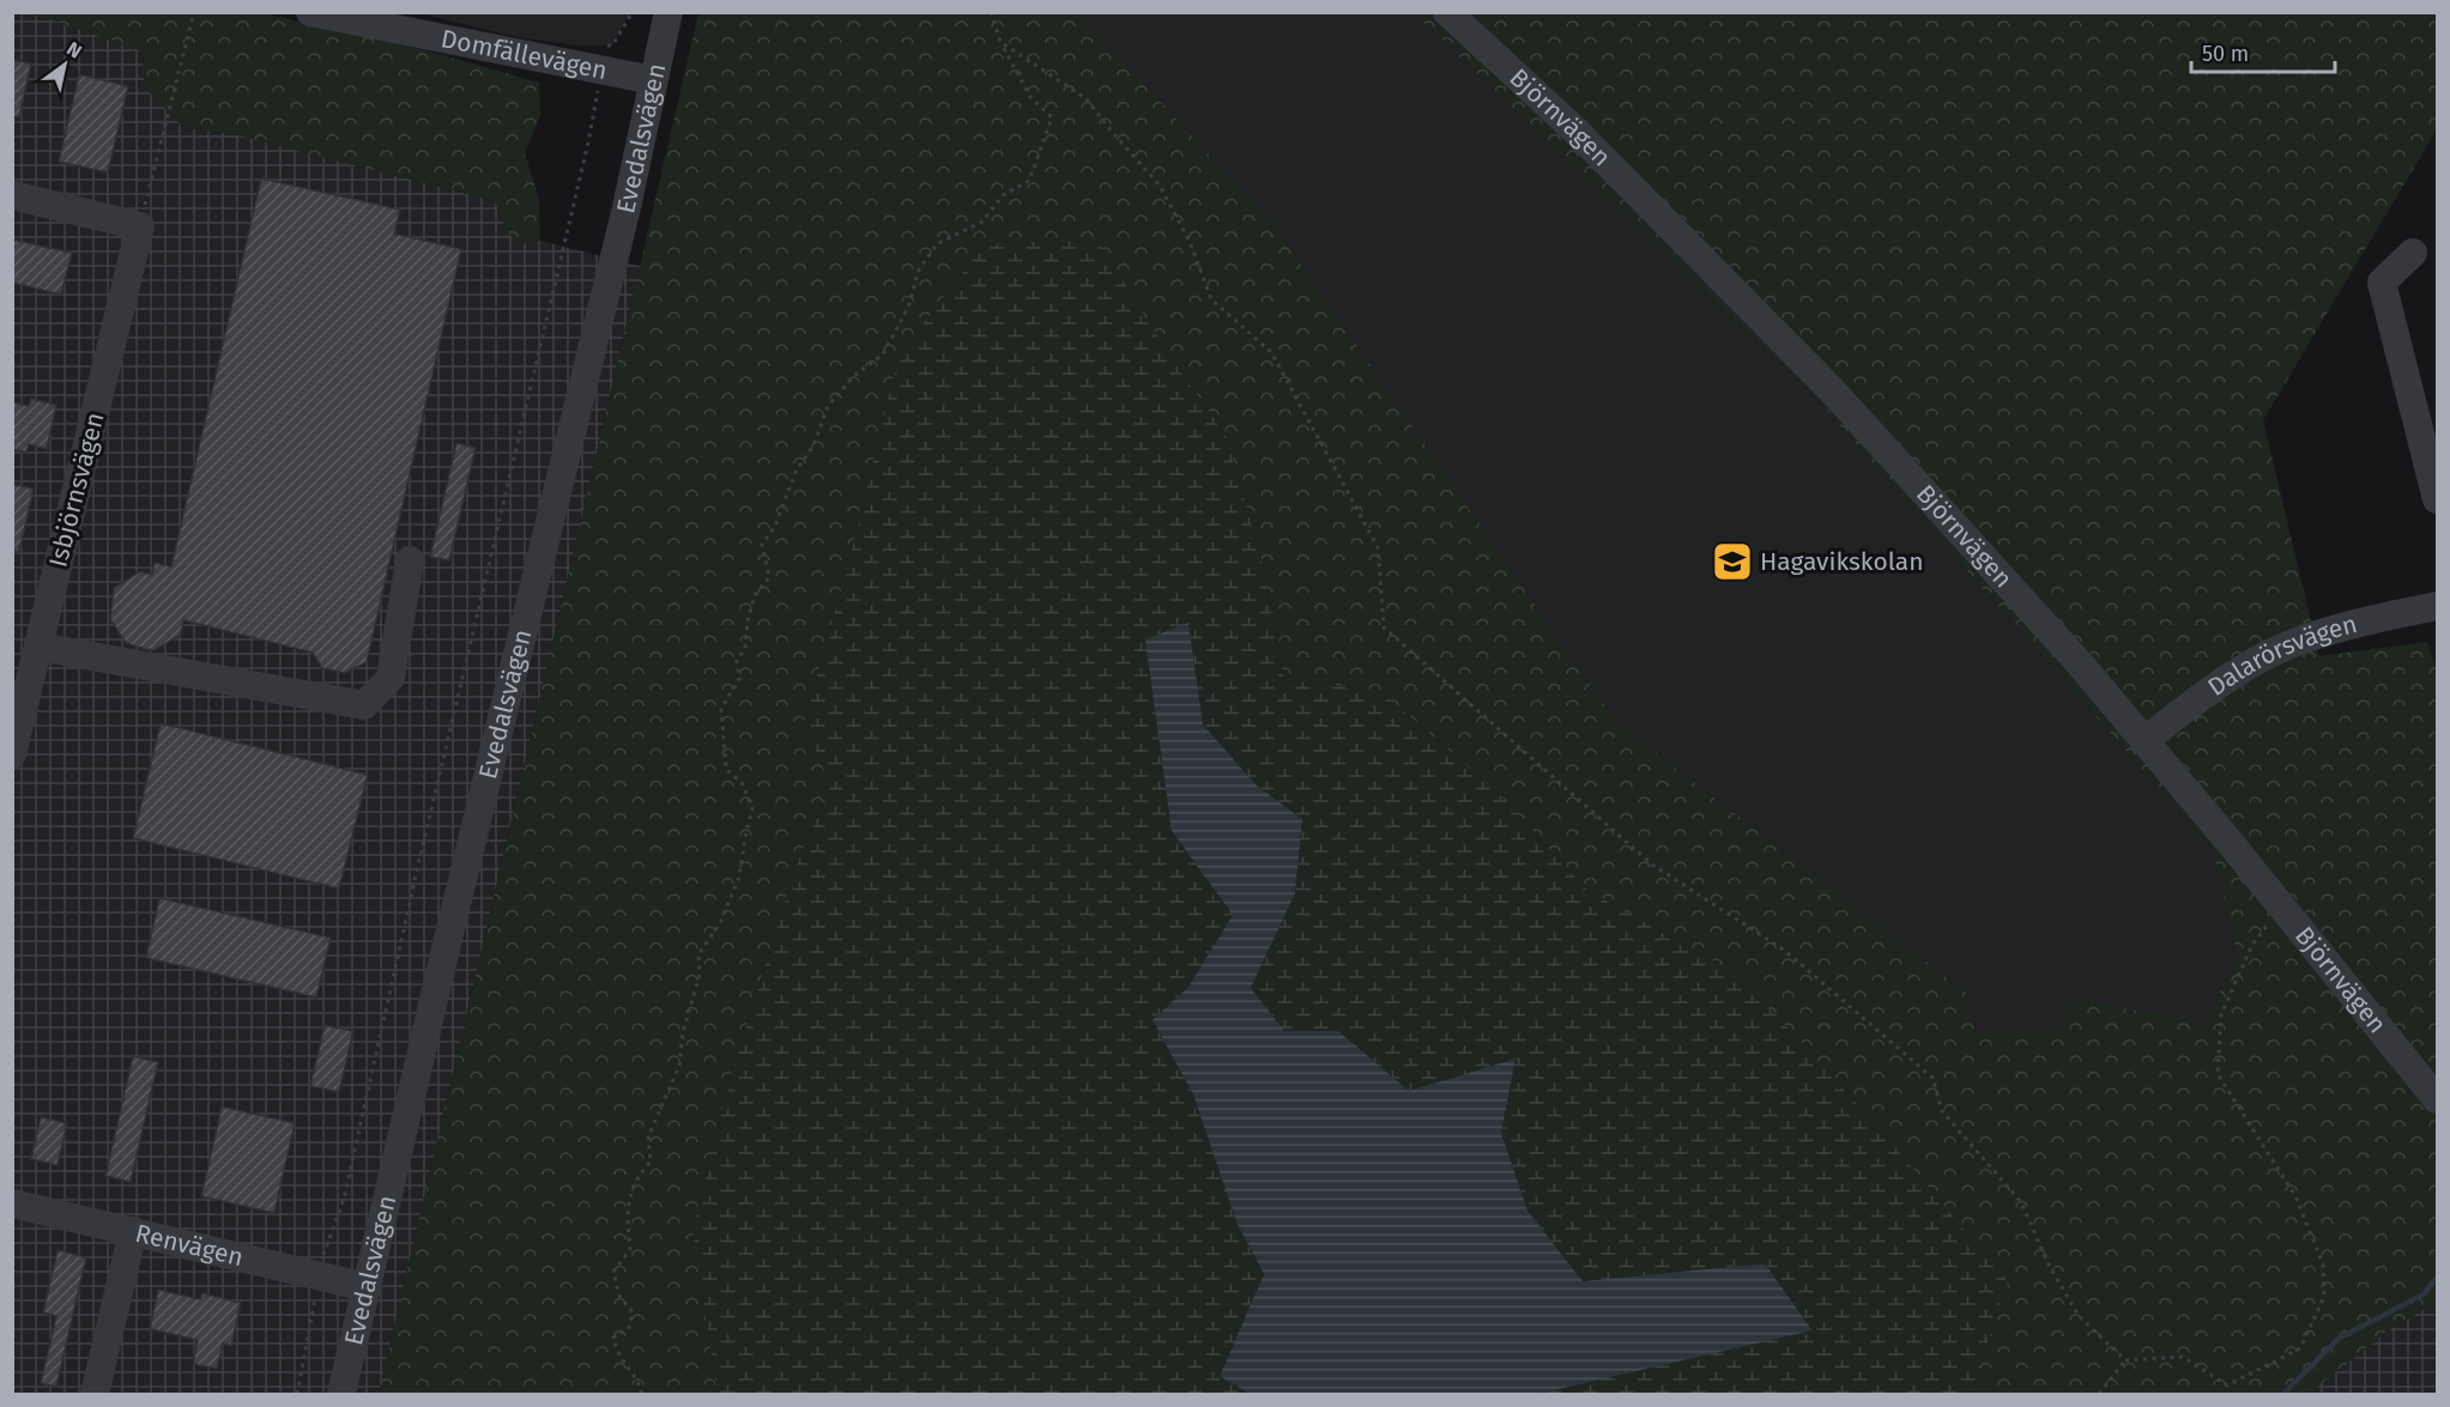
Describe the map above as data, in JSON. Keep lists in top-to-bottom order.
{
  "streets": {
    "street": [
      "Domfällevägen",
      "Björnvägen",
      "Evedalsvägen",
      "Isbjörnsvägen",
      "Dalarörsvägen",
      "Renvägen"
    ]
  },
  "crossings": [
    ["Domfällevägen", "Evedalsvägen"],
    ["Björnvägen", "Dalarörsvägen"],
    ["Evedalsvägen", "Renvägen"]
  ],
  "places": {
    "school or university": ["Hagavikskolan"]
  },
  "scale_bar": "50 m",
  "north": "top right"
}
